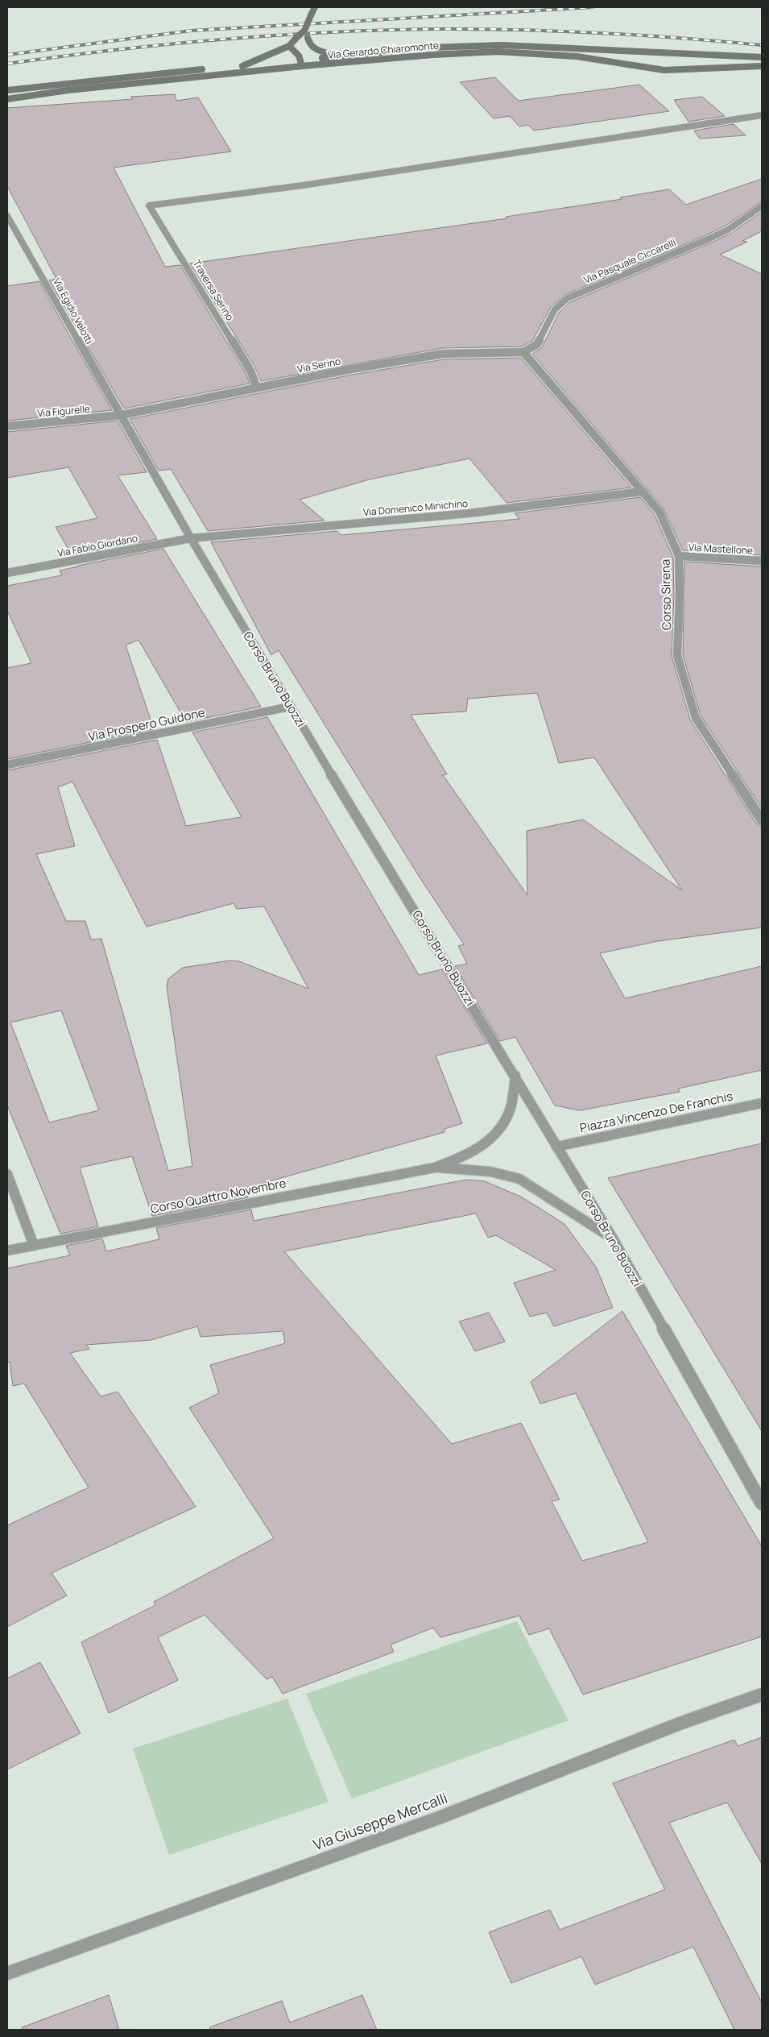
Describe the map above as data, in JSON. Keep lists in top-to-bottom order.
{
  "streets": {
    "street": [
      "Via Gerardo Chiaromonte",
      "Via Pasquale Ciccarelli",
      "Traversa Serino",
      "Via Egidio Velotti",
      "Via Serino",
      "Via Figurelle",
      "Via Domenico Minichino",
      "Via Fabio Giordano",
      "Via Mastellone",
      "Corso Sirena",
      "Corso Bruno Buozzi",
      "Via Prospero Guidone",
      "Piazza Vincenzo De Franchis",
      "Corso Quattro Novembre",
      "Via Giuseppe Mercalli"
    ]
  },
  "crossings": [
    ["Via Pasquale Ciccarelli", "Via Serino"],
    ["Via Pasquale Ciccarelli", "Corso Sirena"],
    ["Traversa Serino", "Via Serino"],
    ["Via Egidio Velotti", "Via Serino"],
    ["Via Egidio Velotti", "Via Figurelle"],
    ["Via Egidio Velotti", "Corso Bruno Buozzi"],
    ["Via Serino", "Via Figurelle"],
    ["Via Serino", "Corso Sirena"],
    ["Via Serino", "Corso Bruno Buozzi"],
    ["Via Figurelle", "Corso Bruno Buozzi"],
    ["Via Domenico Minichino", "Via Fabio Giordano"],
    ["Via Domenico Minichino", "Corso Sirena"],
    ["Via Domenico Minichino", "Corso Bruno Buozzi"],
    ["Via Fabio Giordano", "Corso Bruno Buozzi"],
    ["Via Mastellone", "Corso Sirena"],
    ["Corso Bruno Buozzi", "Via Prospero Guidone"],
    ["Corso Bruno Buozzi", "Piazza Vincenzo De Franchis"],
    ["Corso Bruno Buozzi", "Corso Quattro Novembre"]
  ]
}
